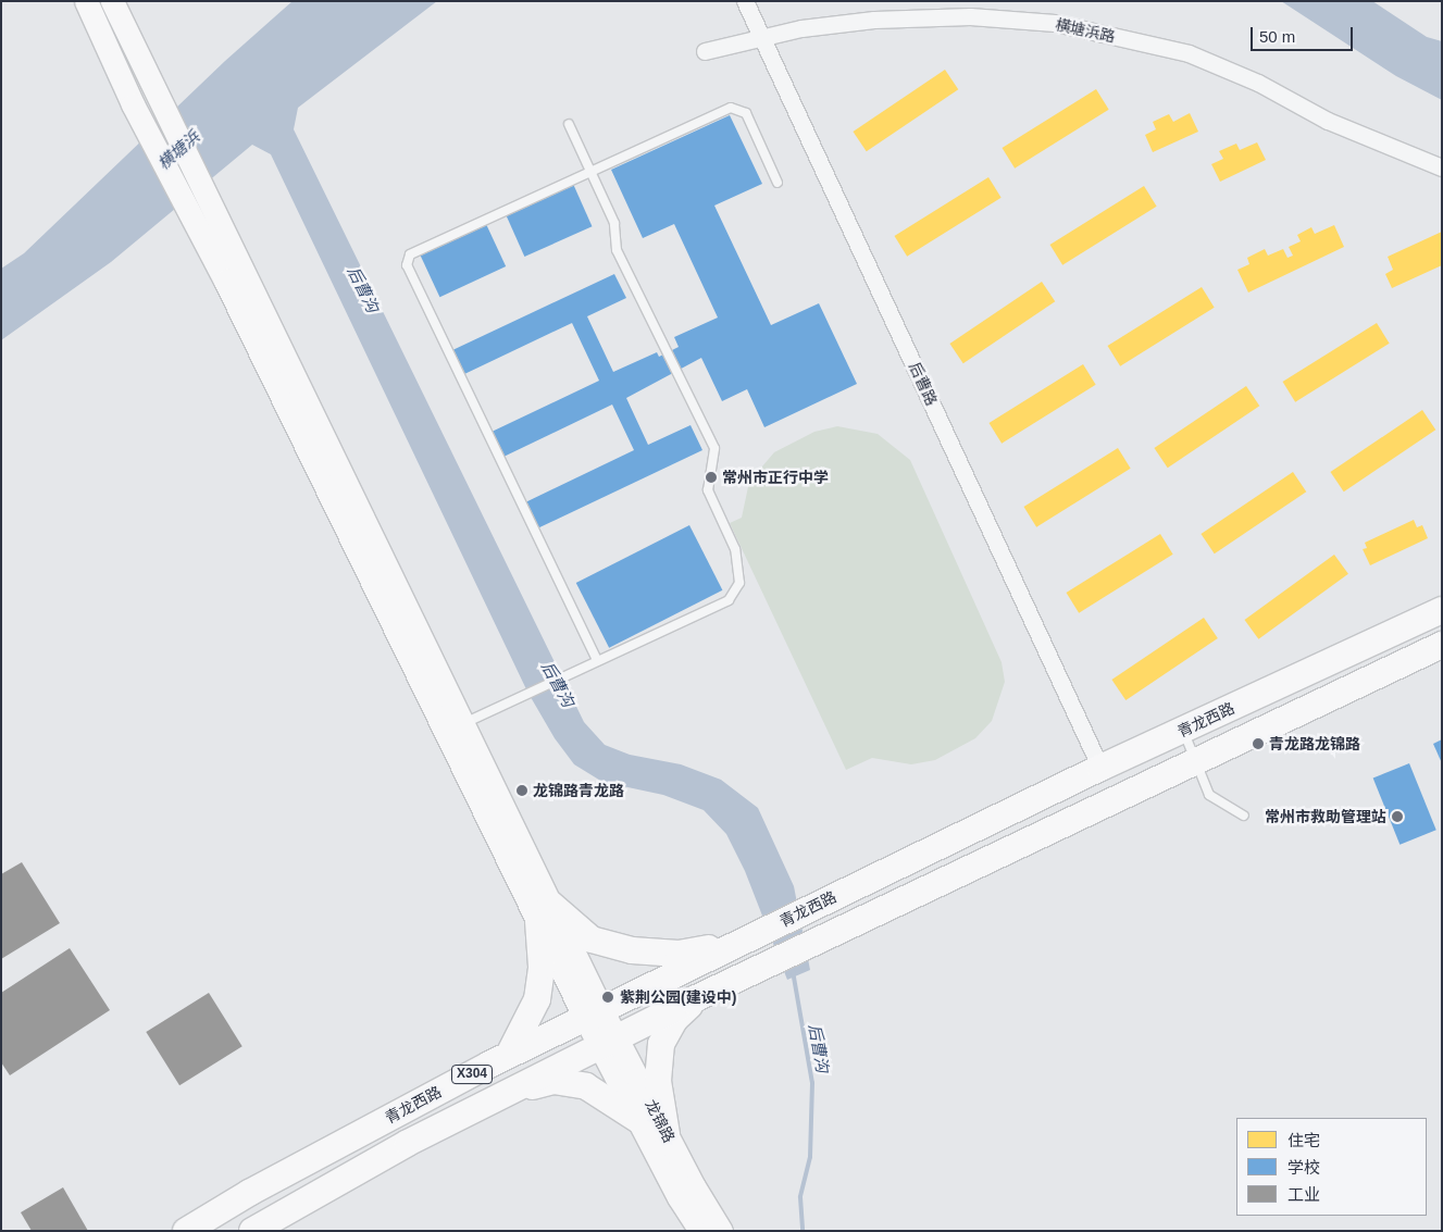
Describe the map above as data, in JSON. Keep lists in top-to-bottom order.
{
  "streets": {
    "main road": ["青龙西路", "X304", "龙锦路"],
    "street": ["横塘浜路", "后曹路"]
  },
  "crossings": [
    ["横塘浜路", "后曹路"],
    ["后曹路", "青龙西路"],
    ["青龙西路", "龙锦路"]
  ],
  "water": ["横塘浜", "后曹沟"],
  "places": [
    "常州市正行中学",
    "青龙路龙锦路",
    "龙锦路青龙路",
    "常州市救助管理站",
    "紫荆公园(建设中)"
  ],
  "legend": ["住宅", "学校", "工业"],
  "scale_bar": "50 m"
}
